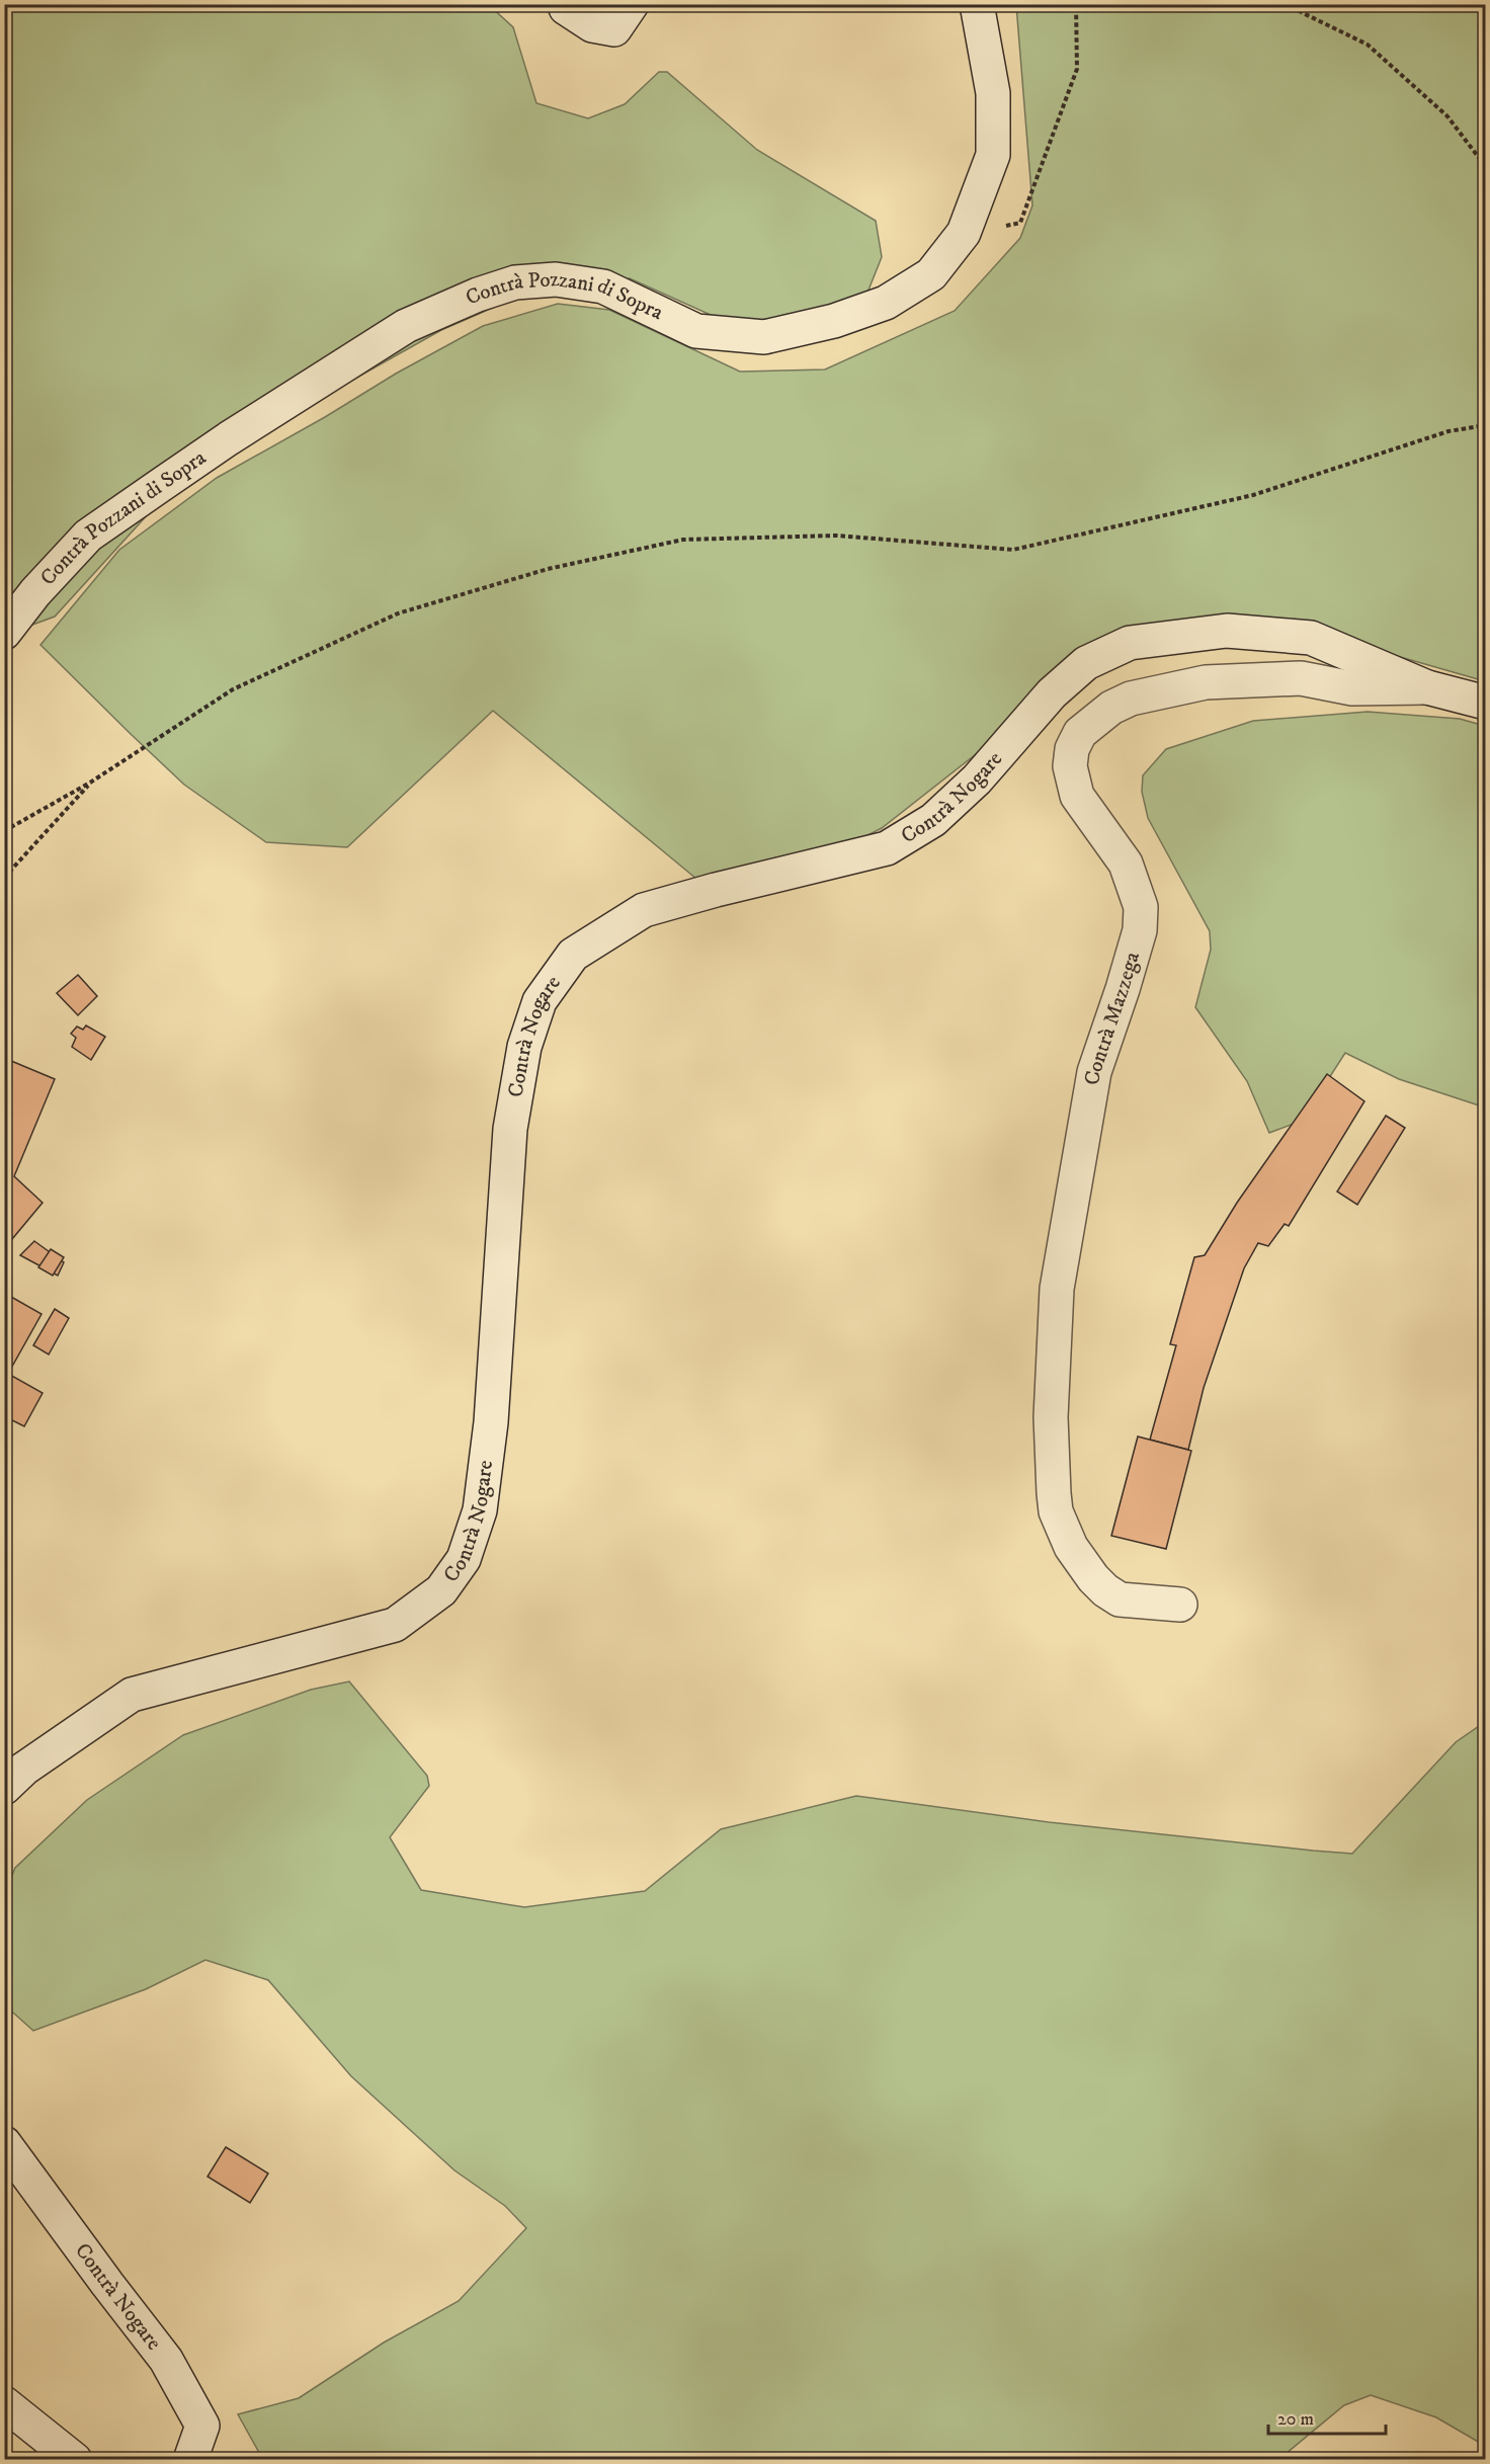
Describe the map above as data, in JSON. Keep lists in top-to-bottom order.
{
  "streets": {
    "street": ["Contrà Pozzani di Sopra", "Contrà Nogare", "Contrà Mazzega"]
  },
  "crossings": [
    ["Contrà Nogare", "Contrà Mazzega"]
  ],
  "scale_bar": "20 m"
}
